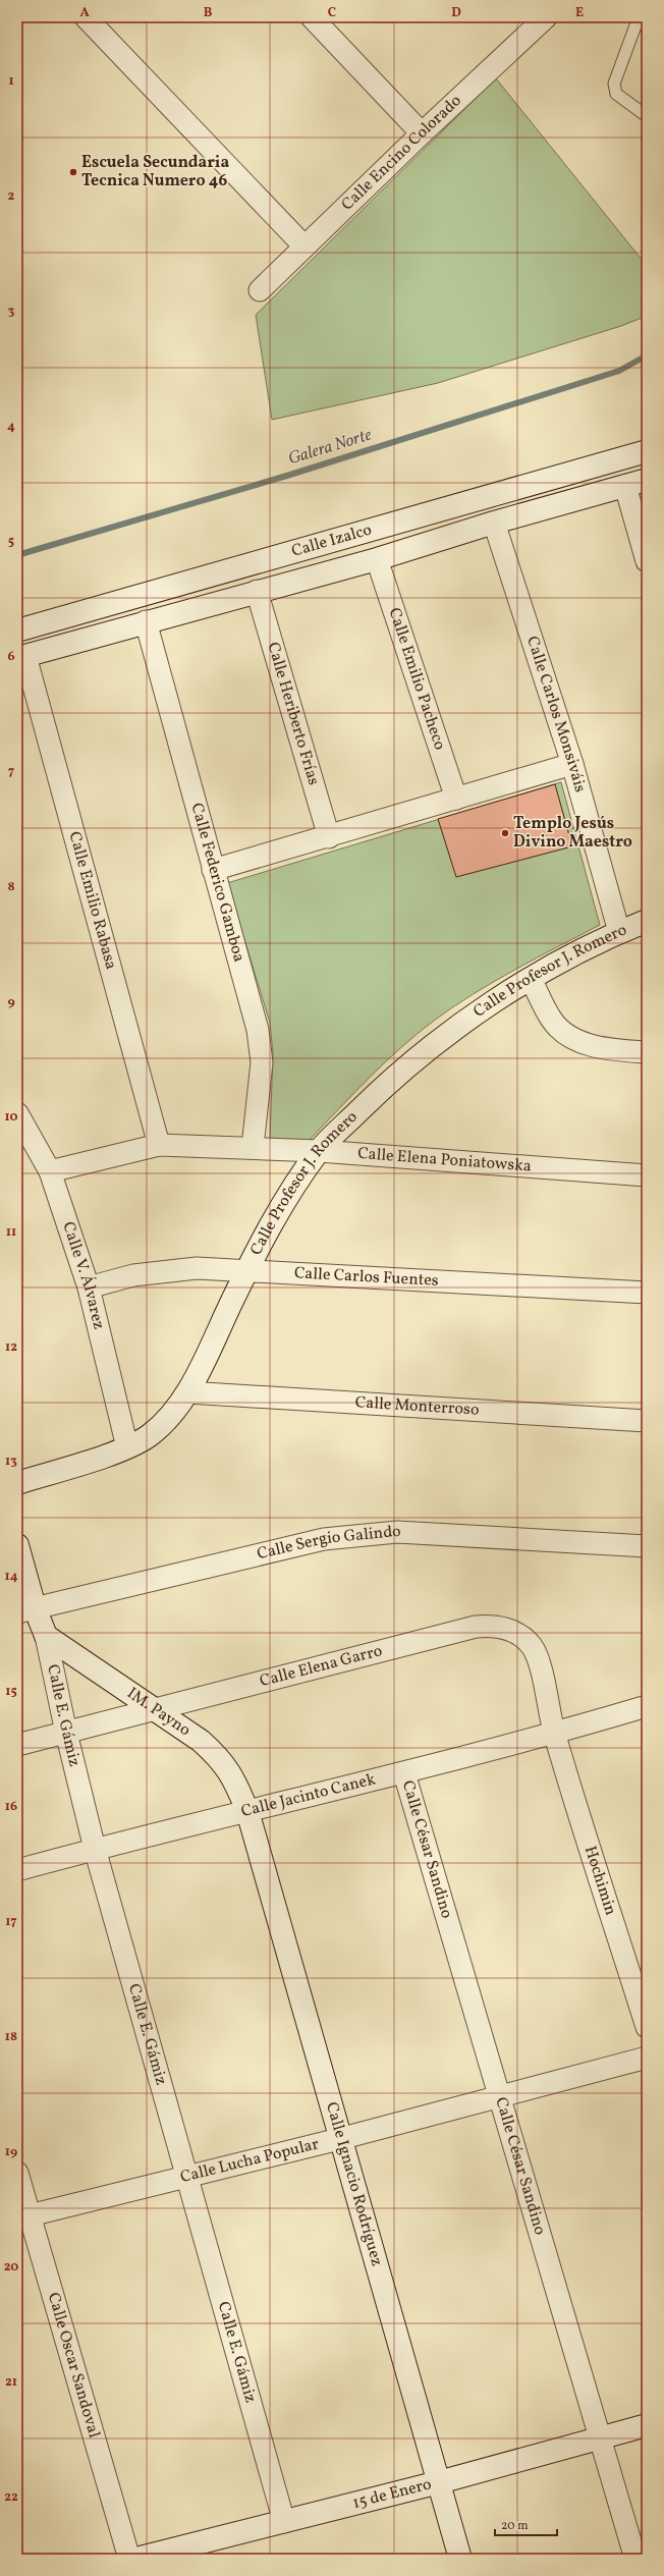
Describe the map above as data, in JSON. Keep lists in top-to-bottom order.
{
  "streets": {
    "main road": [
      "Calle Izalco",
      "Calle Profesor J. Romero",
      "IM. Payno",
      "Calle E. Gámiz",
      "Calle Ignacio Rodríguez",
      "15 de Enero"
    ],
    "street": [
      "Calle Encino Colorado",
      "Calle Emilio Pacheco",
      "Calle Heriberto Frías",
      "Calle Carlos Monsiváis",
      "Calle Federico Gamboa",
      "Calle Emilio Rabasa",
      "Calle Elena Poniatowska",
      "Calle V. Álvarez",
      "Calle Carlos Fuentes",
      "Calle Monterroso",
      "Calle Sergio Galindo",
      "Calle Elena Garro",
      "Calle Jacinto Canek",
      "Calle César Sandino",
      "Hochimin",
      "Calle Lucha Popular",
      "Calle Oscar Sandoval"
    ]
  },
  "crossings": [
    ["Calle Izalco", "Calle Emilio Pacheco"],
    ["Calle Izalco", "Calle Heriberto Frías"],
    ["Calle Izalco", "Calle Carlos Monsiváis"],
    ["Calle Izalco", "Calle Federico Gamboa"],
    ["Calle Izalco", "Calle Emilio Rabasa"],
    ["Calle Carlos Monsiváis", "Calle Profesor J. Romero"],
    ["Calle Federico Gamboa", "Calle Elena Poniatowska"],
    ["Calle Emilio Rabasa", "Calle Elena Poniatowska"],
    ["Calle Profesor J. Romero", "Calle Elena Poniatowska"],
    ["Calle Profesor J. Romero", "Calle V. Álvarez"],
    ["Calle Profesor J. Romero", "Calle Carlos Fuentes"],
    ["Calle Profesor J. Romero", "Calle Monterroso"],
    ["Calle Elena Poniatowska", "Calle V. Álvarez"],
    ["Calle V. Álvarez", "Calle Carlos Fuentes"],
    ["Calle Sergio Galindo", "Calle E. Gámiz"],
    ["Calle Elena Garro", "IM. Payno"],
    ["Calle Elena Garro", "Calle E. Gámiz"],
    ["Calle Elena Garro", "Calle Jacinto Canek"],
    ["Calle Elena Garro", "Hochimin"],
    ["IM. Payno", "Calle E. Gámiz"],
    ["IM. Payno", "Calle Jacinto Canek"],
    ["IM. Payno", "Calle Ignacio Rodríguez"],
    ["Calle E. Gámiz", "Calle Jacinto Canek"],
    ["Calle E. Gámiz", "Calle Lucha Popular"],
    ["Calle E. Gámiz", "15 de Enero"],
    ["Calle Jacinto Canek", "Calle César Sandino"],
    ["Calle Jacinto Canek", "Hochimin"],
    ["Calle Jacinto Canek", "Calle Ignacio Rodríguez"],
    ["Calle César Sandino", "Calle Lucha Popular"],
    ["Calle César Sandino", "15 de Enero"],
    ["Calle Lucha Popular", "Calle Ignacio Rodríguez"],
    ["Calle Lucha Popular", "Calle Oscar Sandoval"],
    ["Calle Ignacio Rodríguez", "15 de Enero"]
  ],
  "water": ["Galera Norte"],
  "places": ["Escuela Secundaria Tecnica Numero 46", "Templo Jesús Divino Maestro"],
  "scale_bar": "20 m",
  "grid": {
    "columns": [
      "A",
      "B",
      "C",
      "D",
      "E"
    ],
    "rows": [
      "1",
      "2",
      "3",
      "4",
      "5",
      "6",
      "7",
      "8",
      "9",
      "10",
      "11",
      "12",
      "13",
      "14",
      "15",
      "16",
      "17",
      "18",
      "19",
      "20",
      "21",
      "22"
    ]
  }
}
